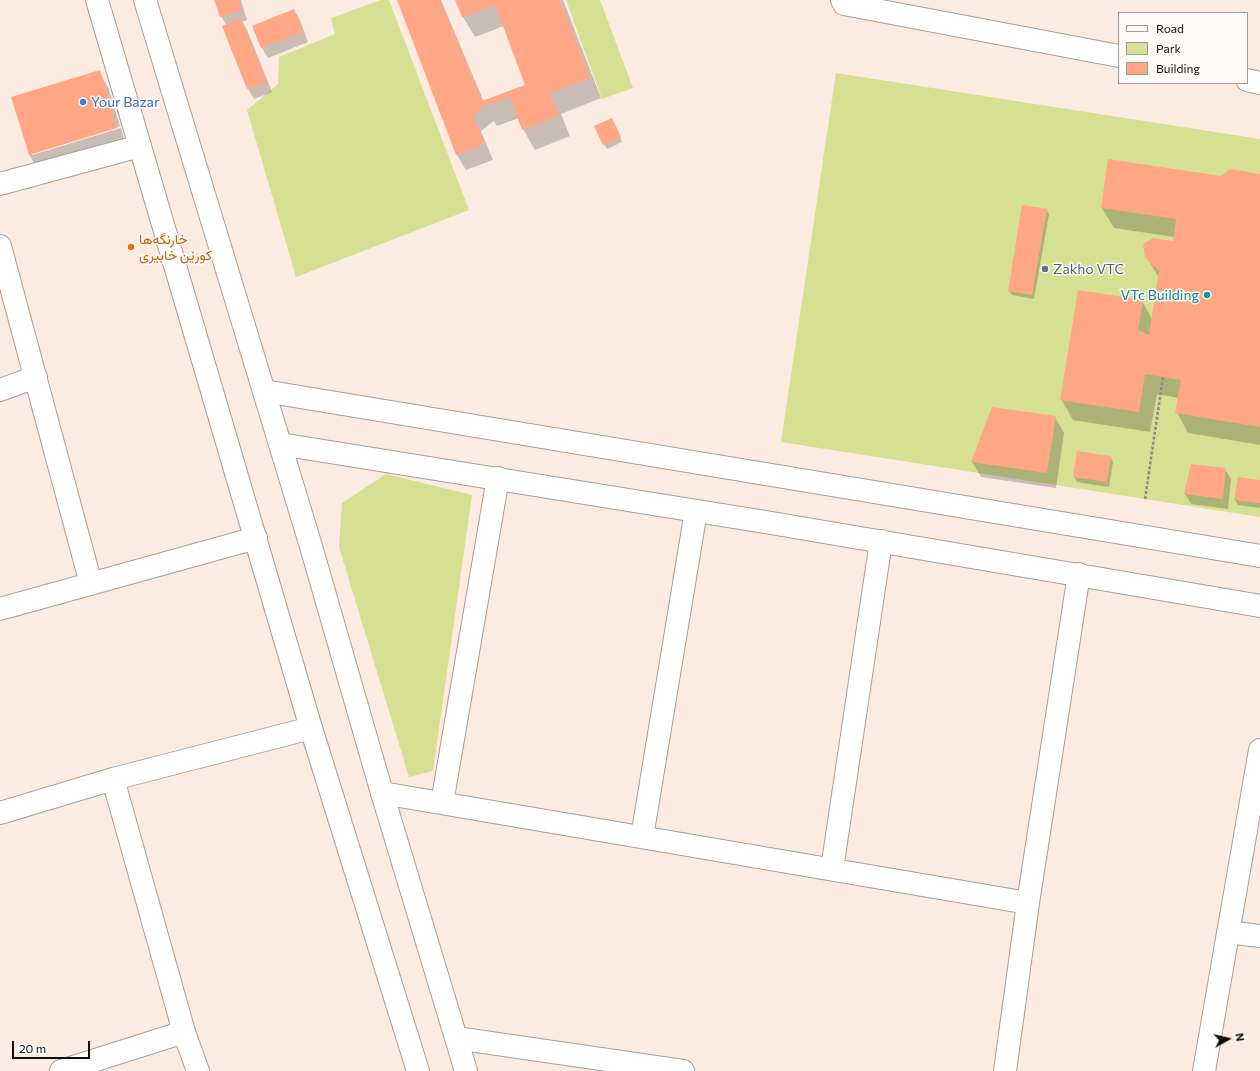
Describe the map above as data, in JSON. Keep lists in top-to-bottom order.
{
  "places": [
    "Your Bazar",
    "خارنگه‌ها كورێن خابيرى",
    "Zakho VTC",
    "VTc Building"
  ],
  "legend": ["Road", "Park", "Building"],
  "scale_bar": "20 m",
  "north": "right"
}
